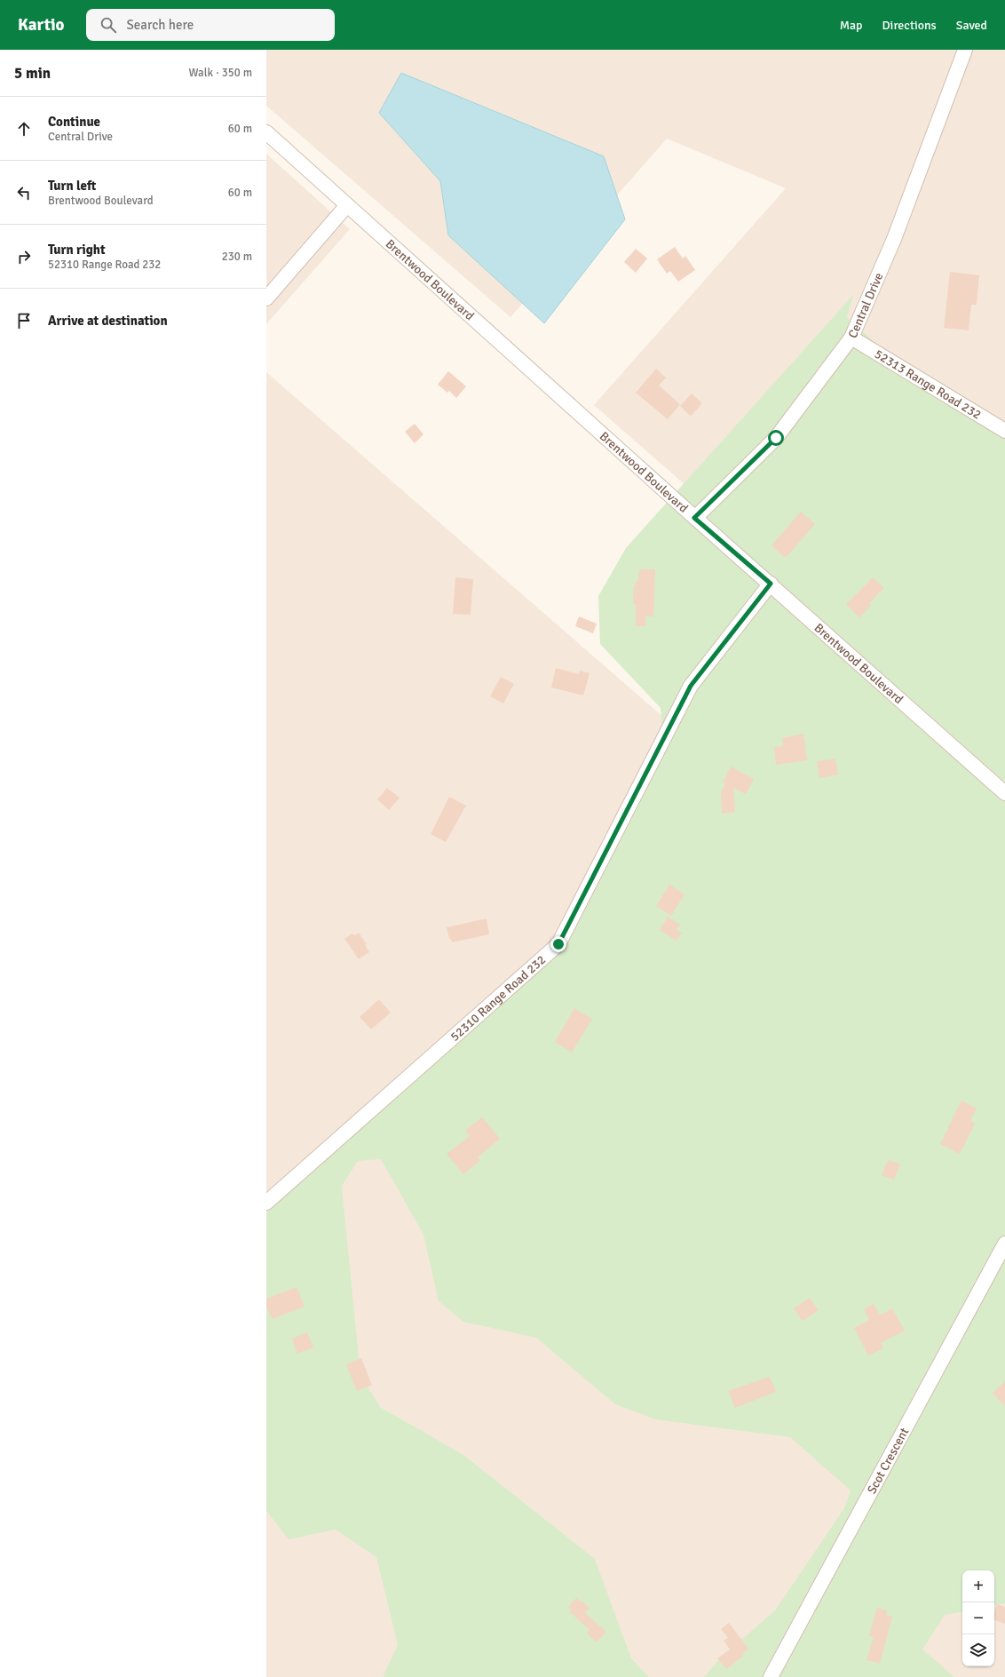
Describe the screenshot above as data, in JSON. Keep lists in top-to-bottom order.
{
  "streets": {
    "street": [
      "Brentwood Boulevard",
      "Central Drive",
      "52313 Range Road 232",
      "52310 Range Road 232",
      "Scot Crescent"
    ]
  },
  "crossings": [
    ["Brentwood Boulevard", "Central Drive"],
    ["Brentwood Boulevard", "52310 Range Road 232"],
    ["Central Drive", "52313 Range Road 232"]
  ],
  "page": {
    "header": "Kartio",
    "search": "Search here",
    "nav": ["Map", "Directions", "Saved"],
    "heading": ["5 min", "Walk · 350 m"],
    "list": [
      ["Continue", "Central Drive", "60 m"],
      ["Turn left", "Brentwood Boulevard", "60 m"],
      ["Turn right", "52310 Range Road 232", "230 m"],
      "Arrive at destination"
    ],
    "map_buttons": ["+", "−"]
  }
}
